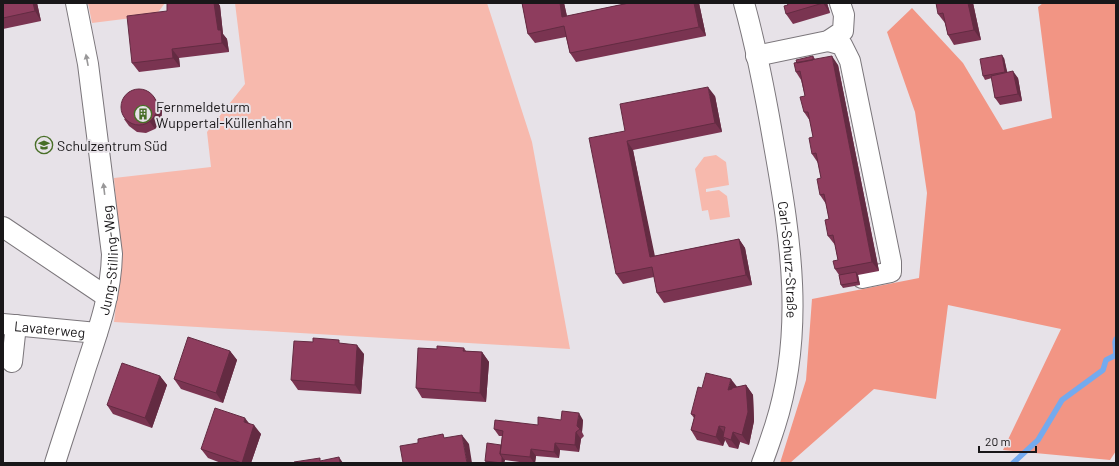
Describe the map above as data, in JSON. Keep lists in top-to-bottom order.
{
  "streets": {
    "street": ["Jung-Stilling-Weg", "Carl-Schurz-Straße", "Lavaterweg"]
  },
  "crossings": [
    ["Jung-Stilling-Weg", "Lavaterweg"]
  ],
  "one_way": ["Jung-Stilling-Weg"],
  "places": {
    "building": ["Fernmeldeturm Wuppertal-Küllenhahn"],
    "school or university": ["Schulzentrum Süd"]
  },
  "scale_bar": "20 m"
}
